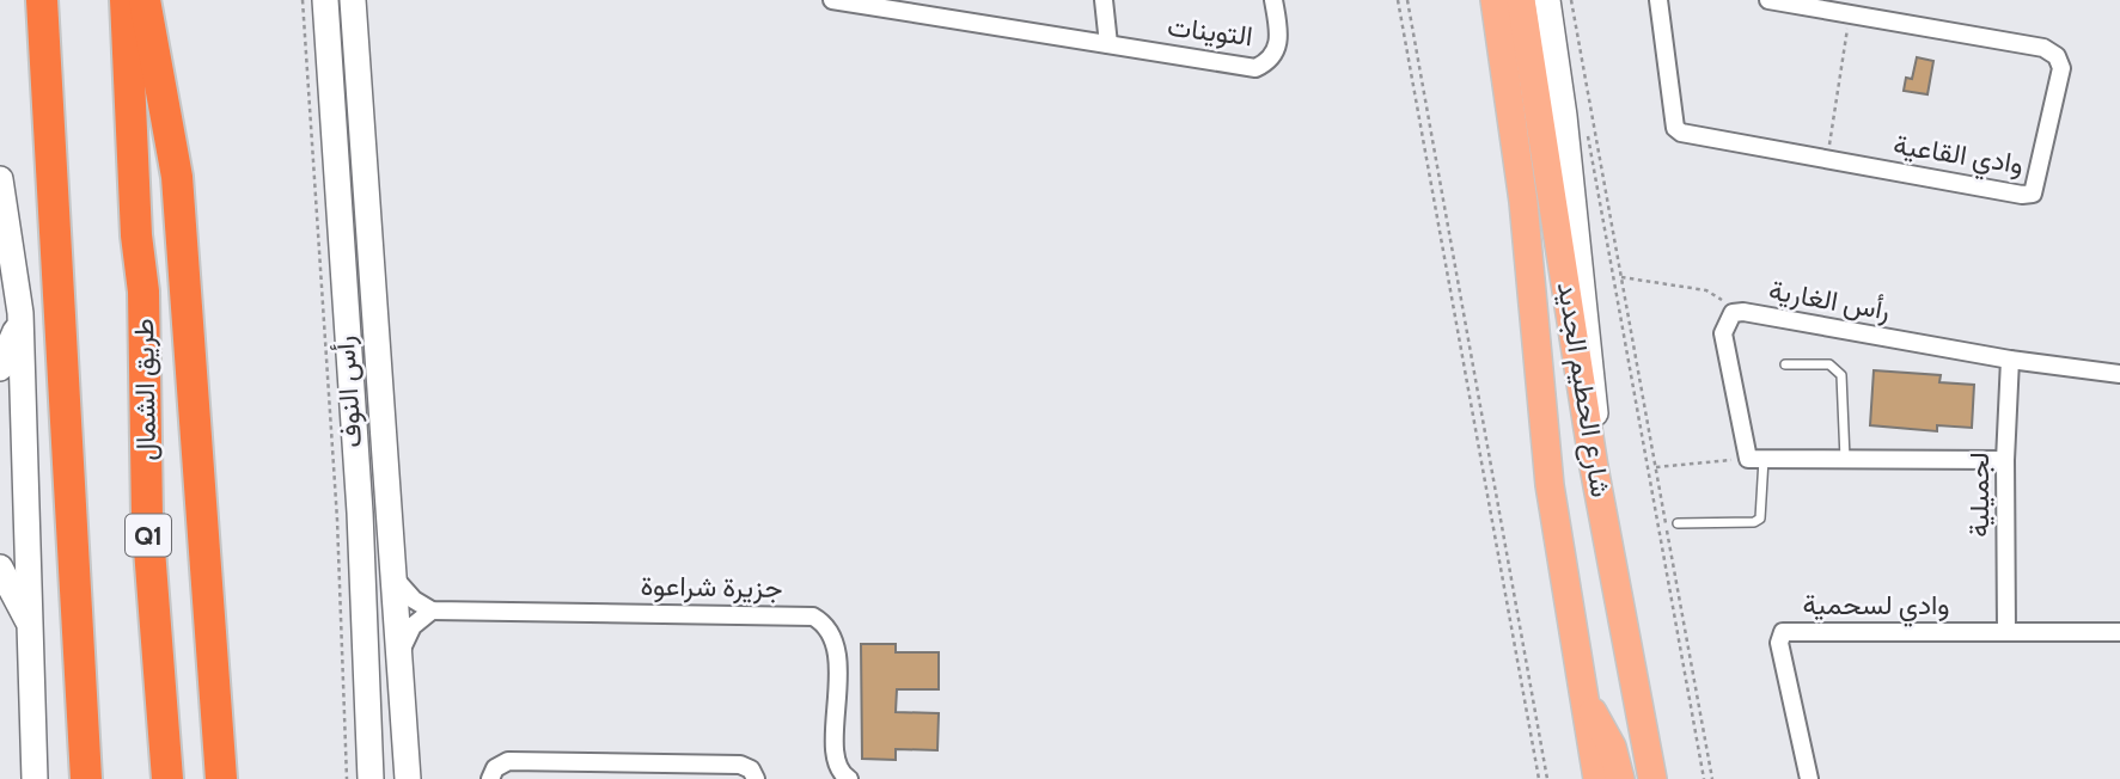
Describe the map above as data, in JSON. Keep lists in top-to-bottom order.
{
  "streets": {
    "highway": ["طريق الشمال", "Q1"],
    "main road": ["شارع الحطيم الجديد"],
    "street": [
      "التوينات",
      "وادي القاعية",
      "رأس الغارية",
      "رأس النوف",
      "لجميلية",
      "جزيرة شراعوة",
      "وادي لسحمية"
    ]
  },
  "crossings": [
    ["رأس الغارية", "لجميلية"],
    ["لجميلية", "وادي لسحمية"]
  ]
}
